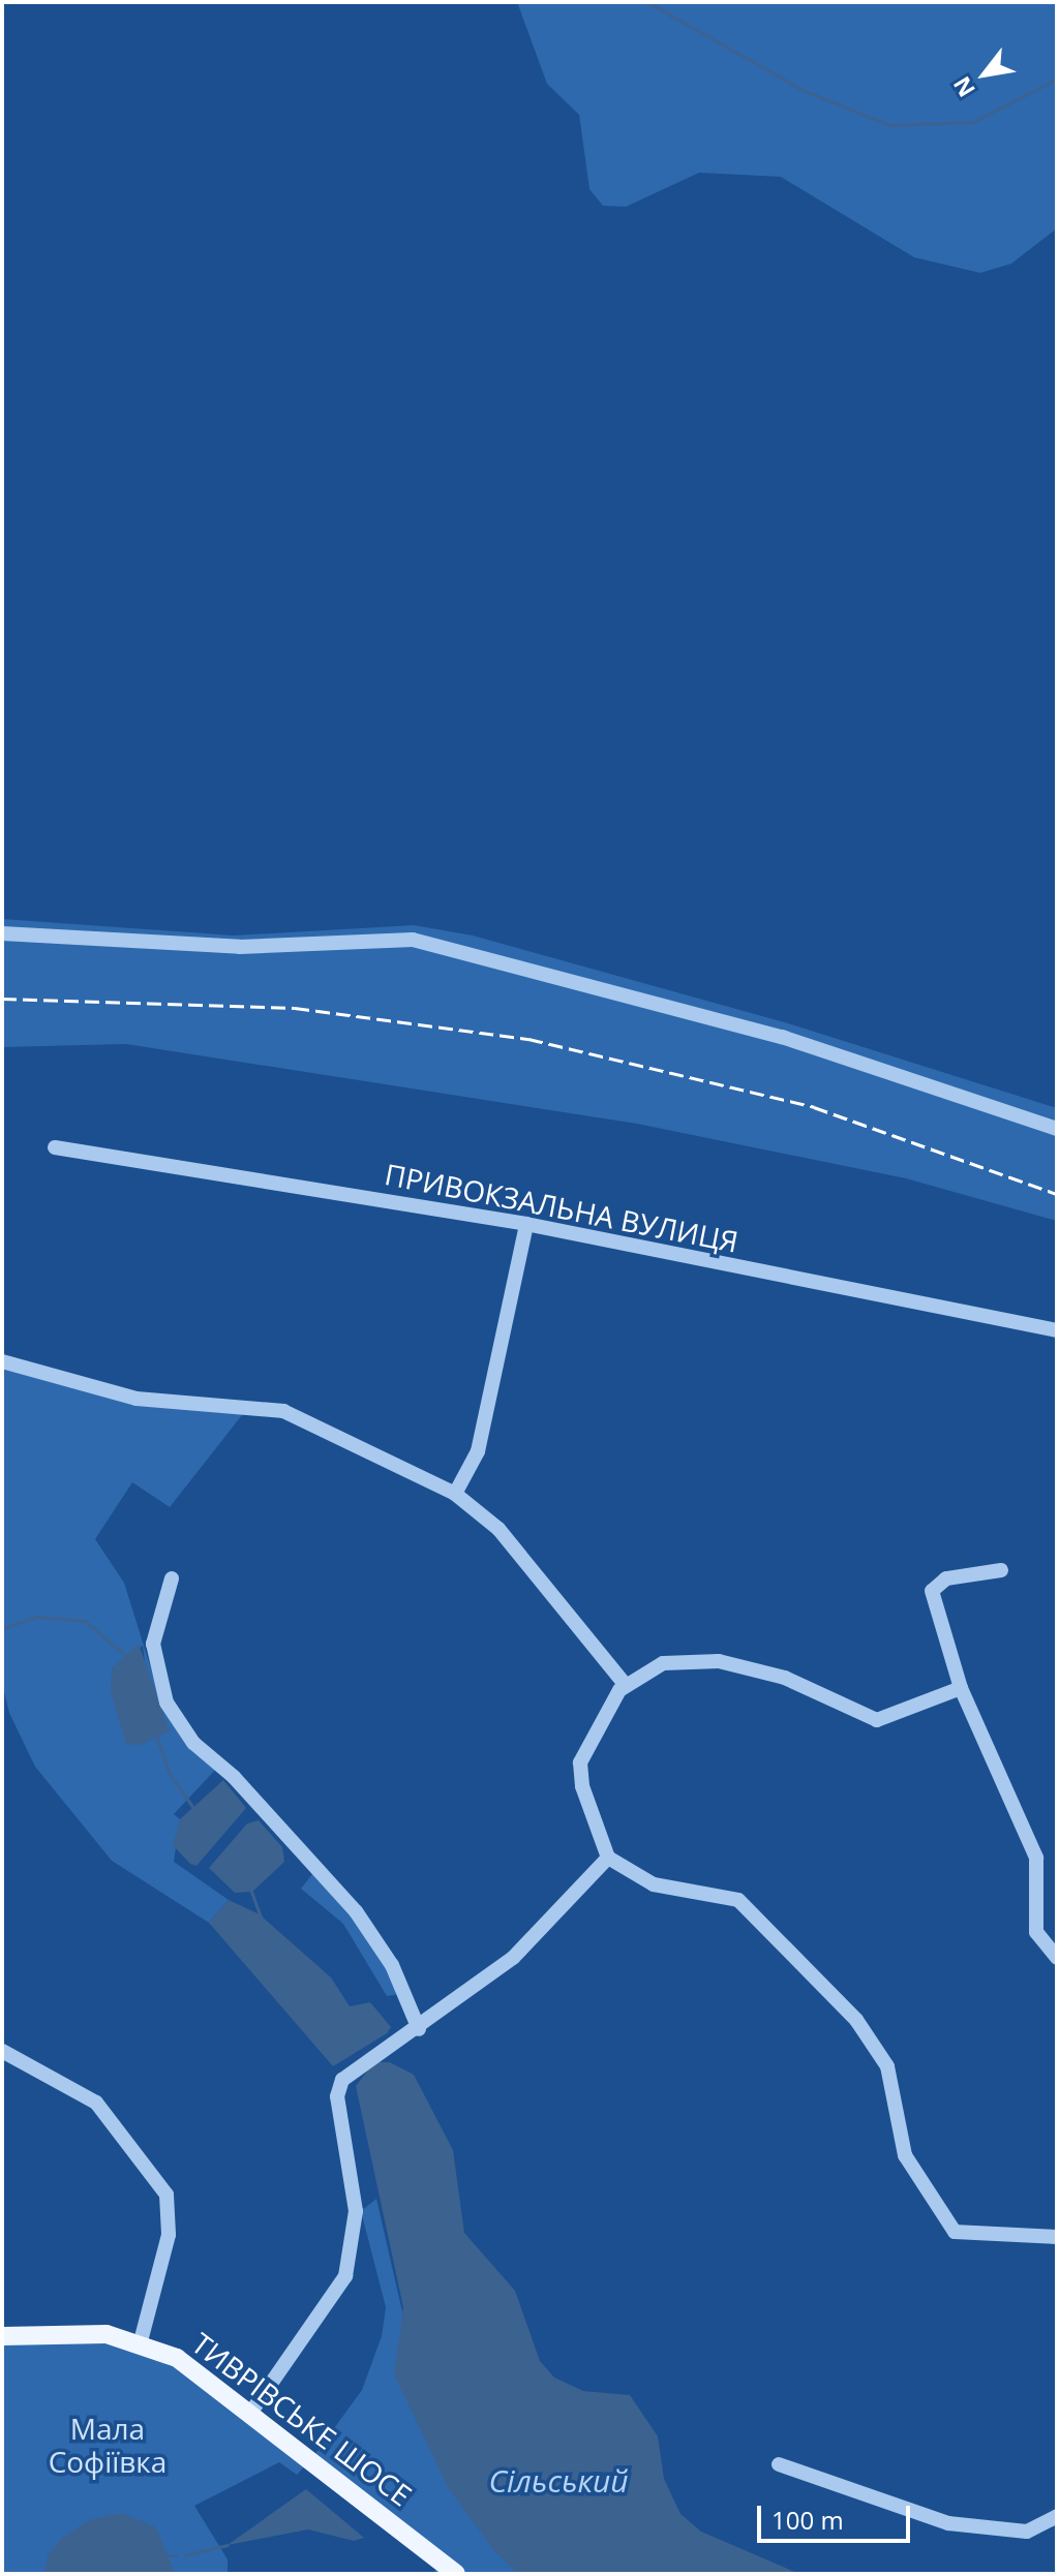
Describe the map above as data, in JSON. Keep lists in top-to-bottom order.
{
  "streets": {
    "main road": ["ТИВРІВСЬКЕ ШОСЕ"],
    "street": ["ПРИВОКЗАЛЬНА ВУЛИЦЯ"]
  },
  "water": ["Сільський"],
  "parks": ["Мала Софіївка"],
  "scale_bar": "100 m",
  "north": "bottom left"
}
